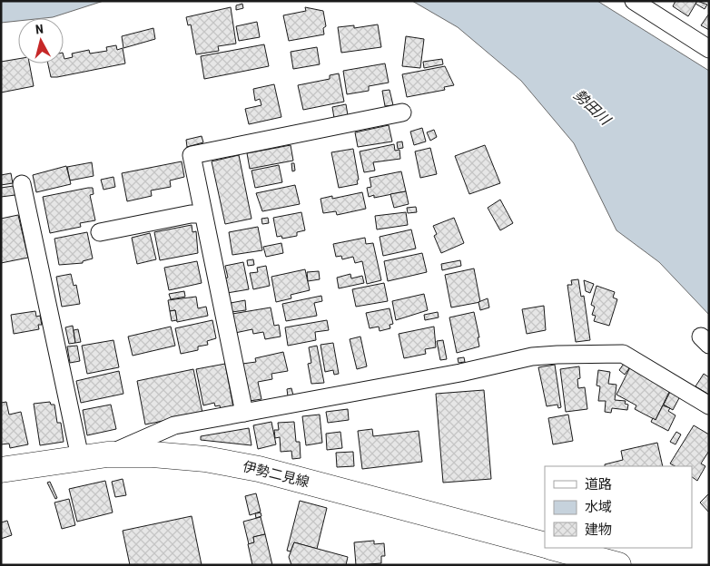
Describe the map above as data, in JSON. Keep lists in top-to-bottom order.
{
  "streets": {
    "main road": ["伊勢二見線"]
  },
  "water": ["勢田川"],
  "legend": ["道路", "水域", "建物"],
  "north": "top"
}
